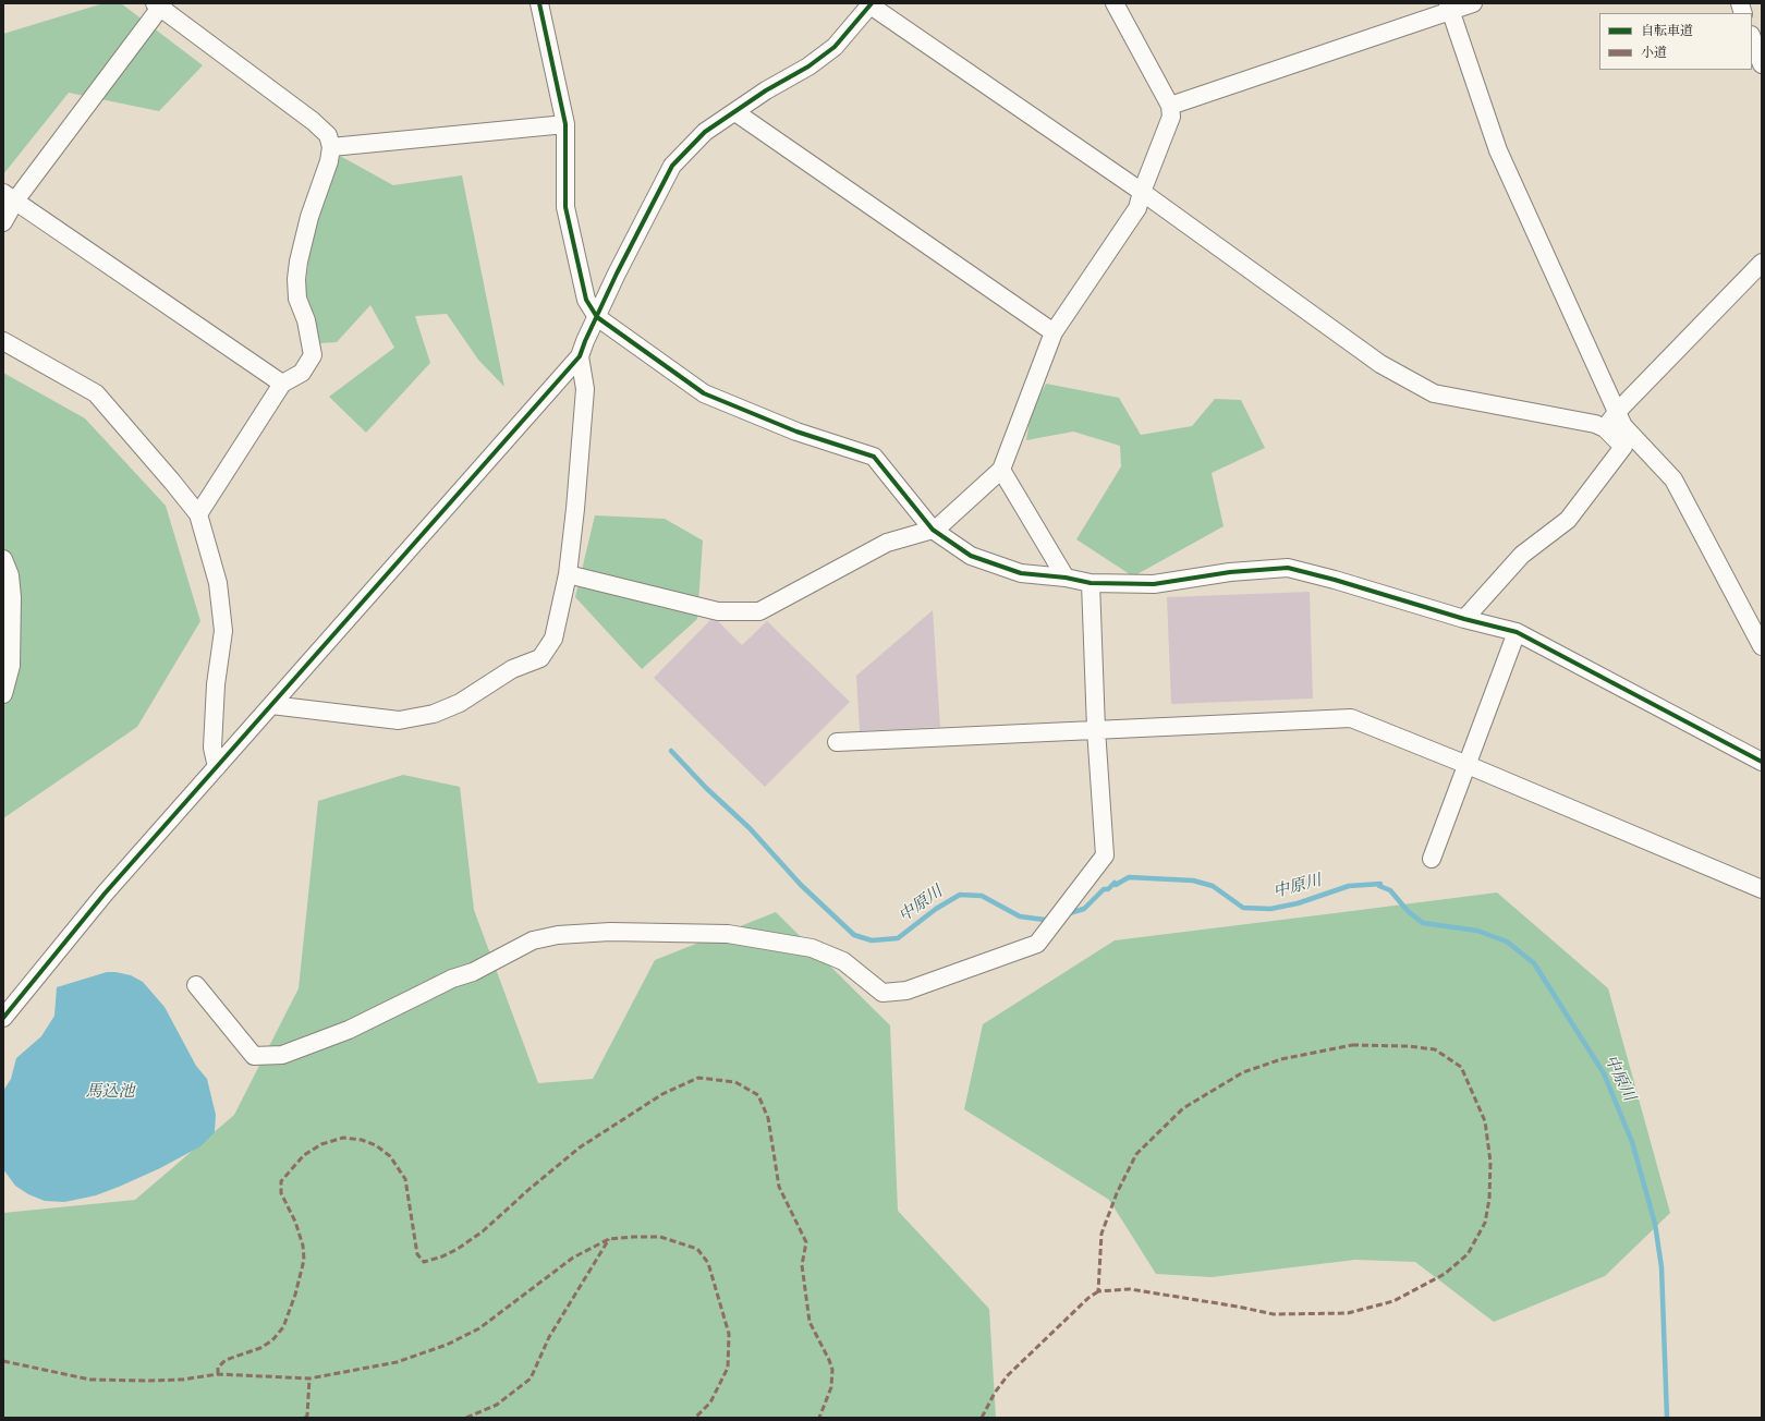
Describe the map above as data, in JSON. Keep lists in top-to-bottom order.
{
  "water": ["中原川", "馬込池"],
  "legend": ["自転車道", "小道"]
}
